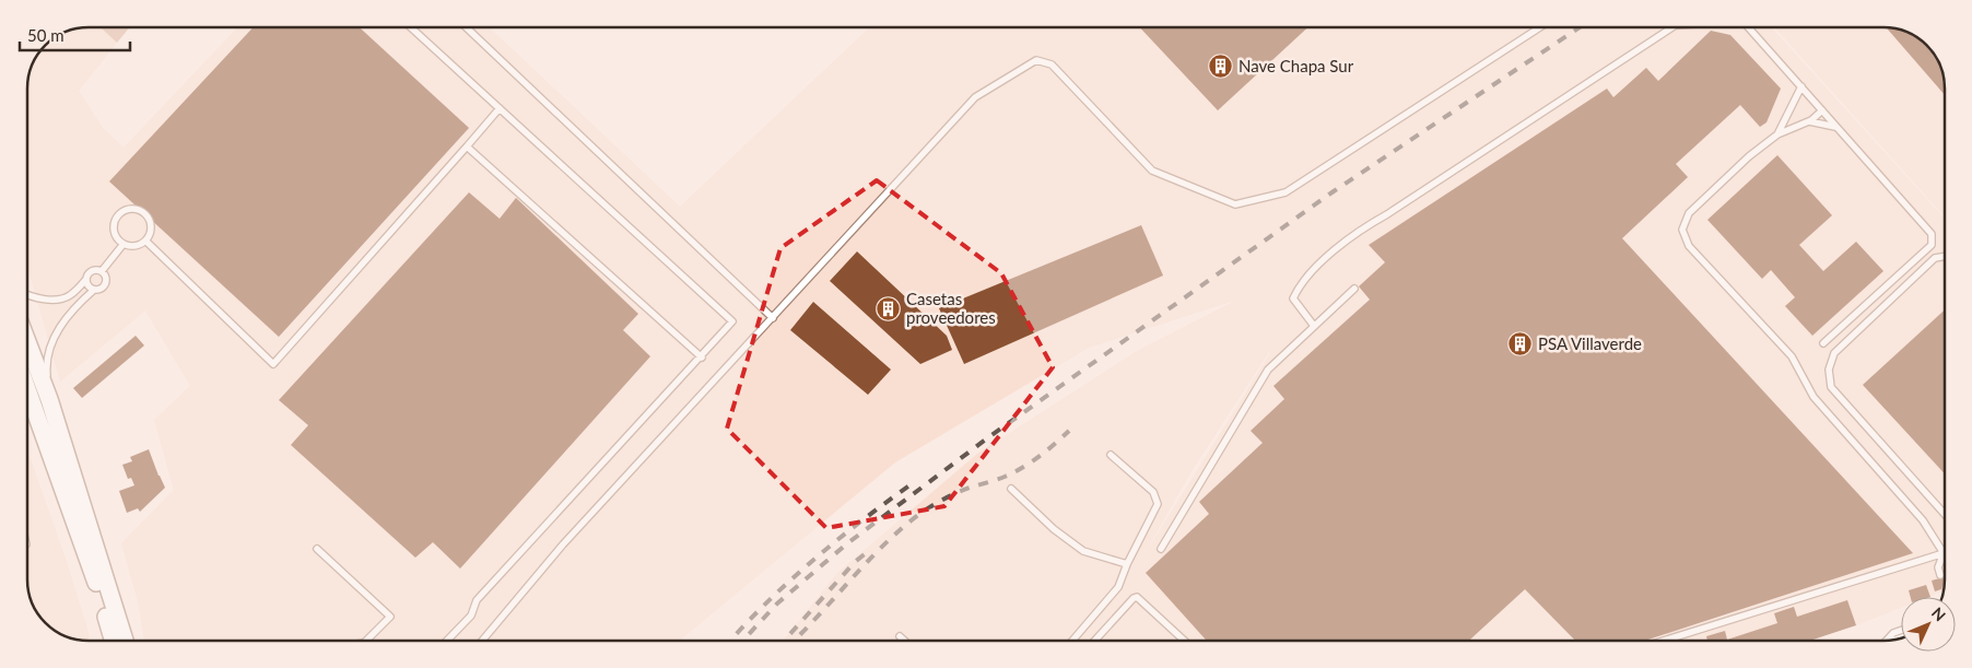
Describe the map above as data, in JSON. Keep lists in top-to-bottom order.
{
  "places": {
    "building": ["Nave Chapa Sur", "Casetas proveedores", "PSA Villaverde"]
  },
  "scale_bar": "50 m",
  "north": "top right"
}
